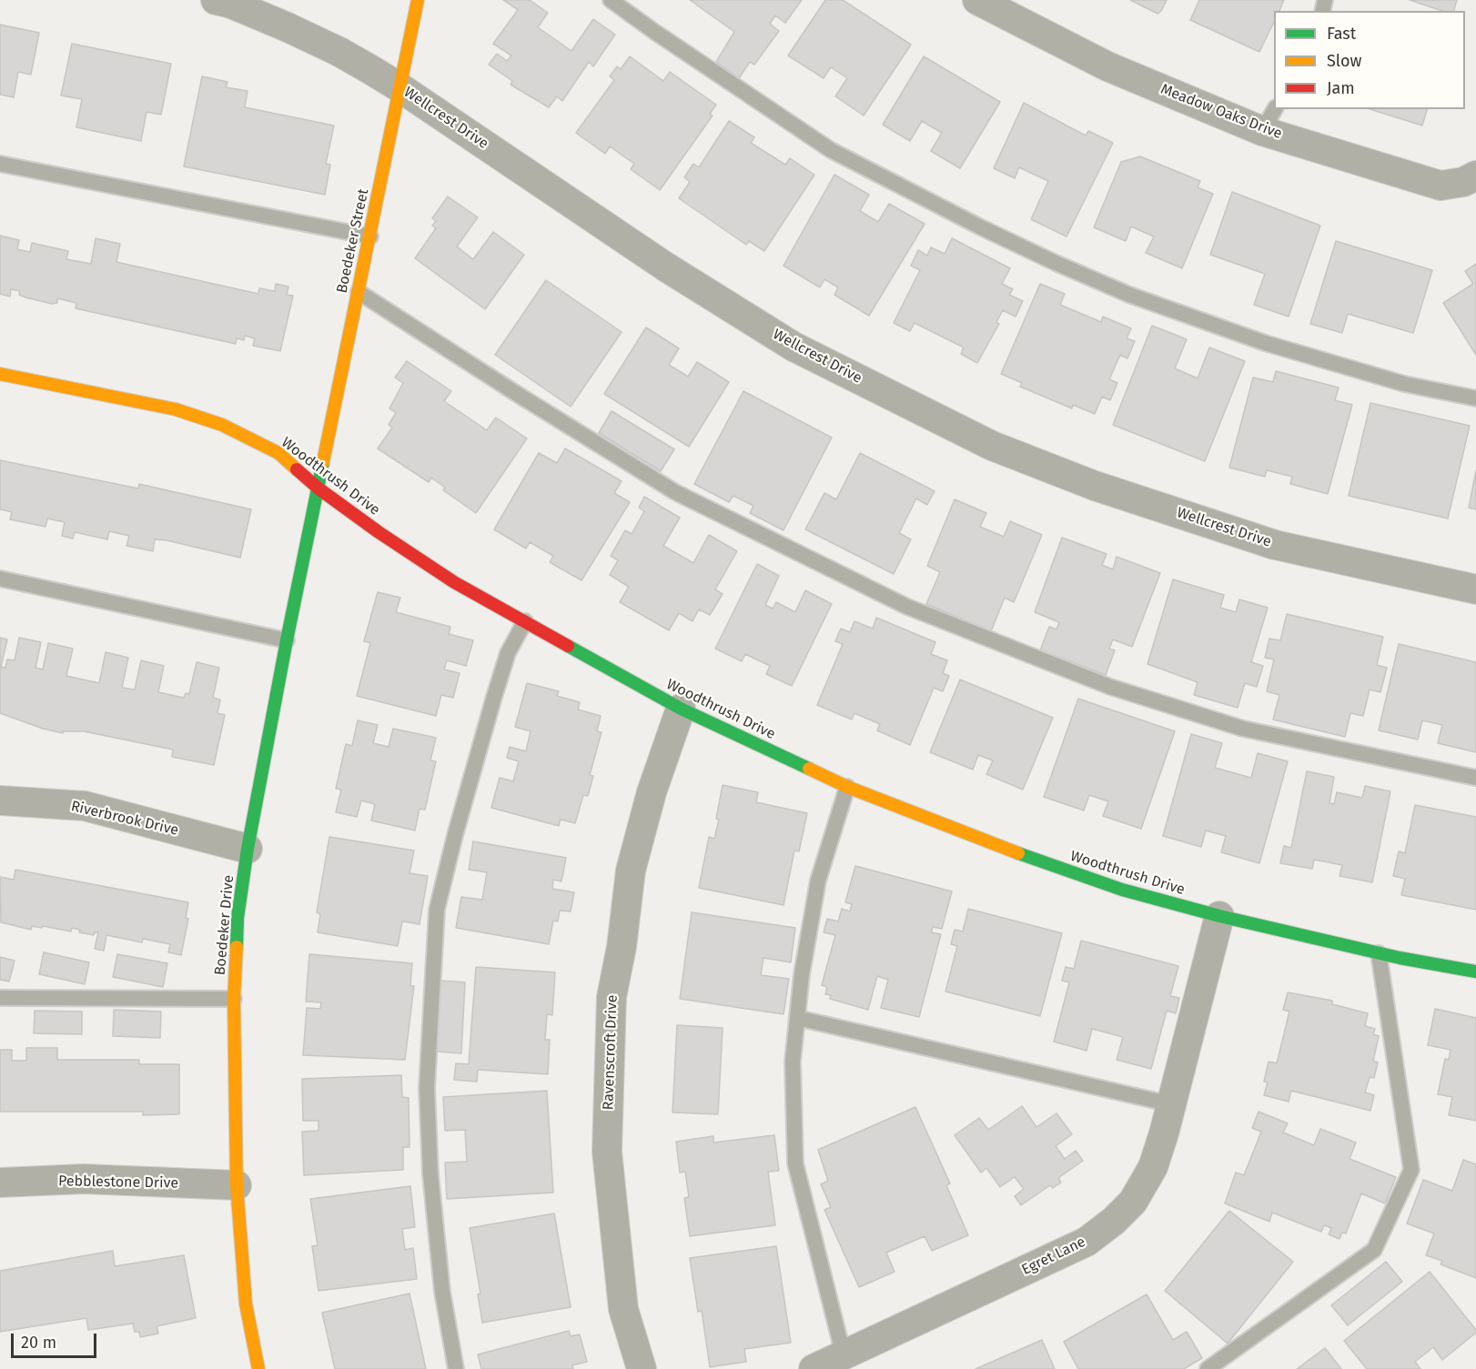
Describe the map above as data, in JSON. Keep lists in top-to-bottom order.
{
  "streets": {
    "street": [
      "Meadow Oaks Drive",
      "Wellcrest Drive",
      "Boedeker Street",
      "Woodthrush Drive",
      "Riverbrook Drive",
      "Boedeker Drive",
      "Ravenscroft Drive",
      "Pebblestone Drive",
      "Egret Lane"
    ]
  },
  "crossings": [
    ["Wellcrest Drive", "Boedeker Street"],
    ["Boedeker Street", "Woodthrush Drive"],
    ["Boedeker Street", "Boedeker Drive"],
    ["Woodthrush Drive", "Boedeker Drive"],
    ["Woodthrush Drive", "Ravenscroft Drive"],
    ["Woodthrush Drive", "Egret Lane"],
    ["Riverbrook Drive", "Boedeker Drive"],
    ["Boedeker Drive", "Pebblestone Drive"]
  ],
  "legend": ["Fast", "Slow", "Jam"],
  "scale_bar": "20 m"
}
